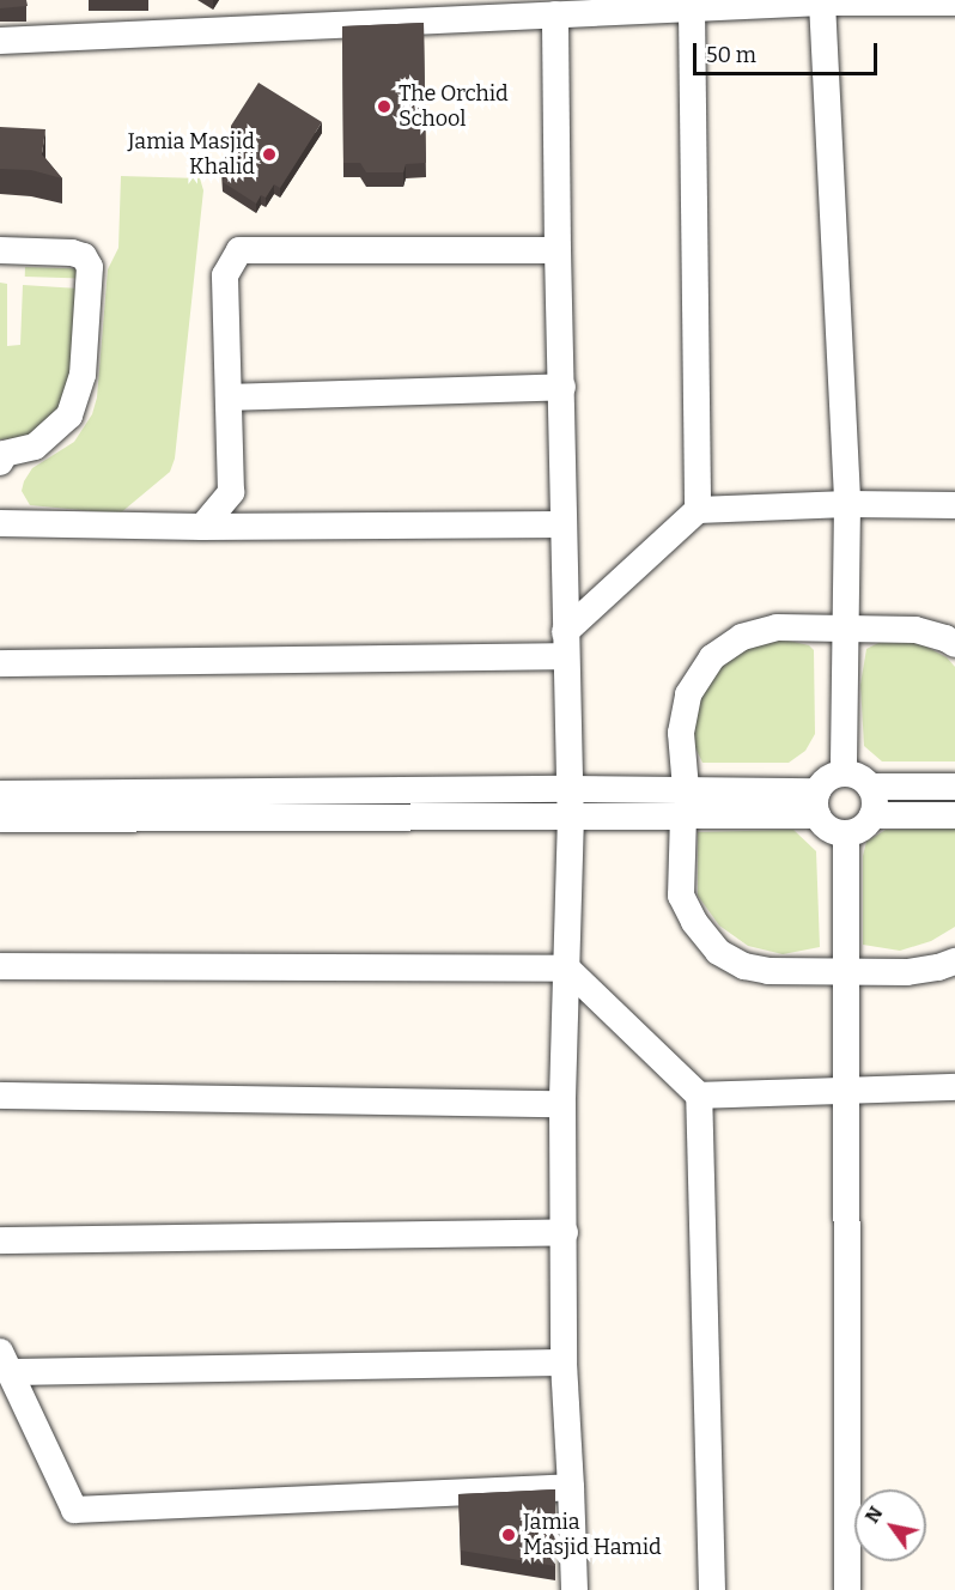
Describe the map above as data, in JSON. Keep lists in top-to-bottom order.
{
  "places": ["The Orchid School", "Jamia Masjid Khalid", "Jamia Masjid Hamid"],
  "scale_bar": "50 m",
  "north": "top left"
}
